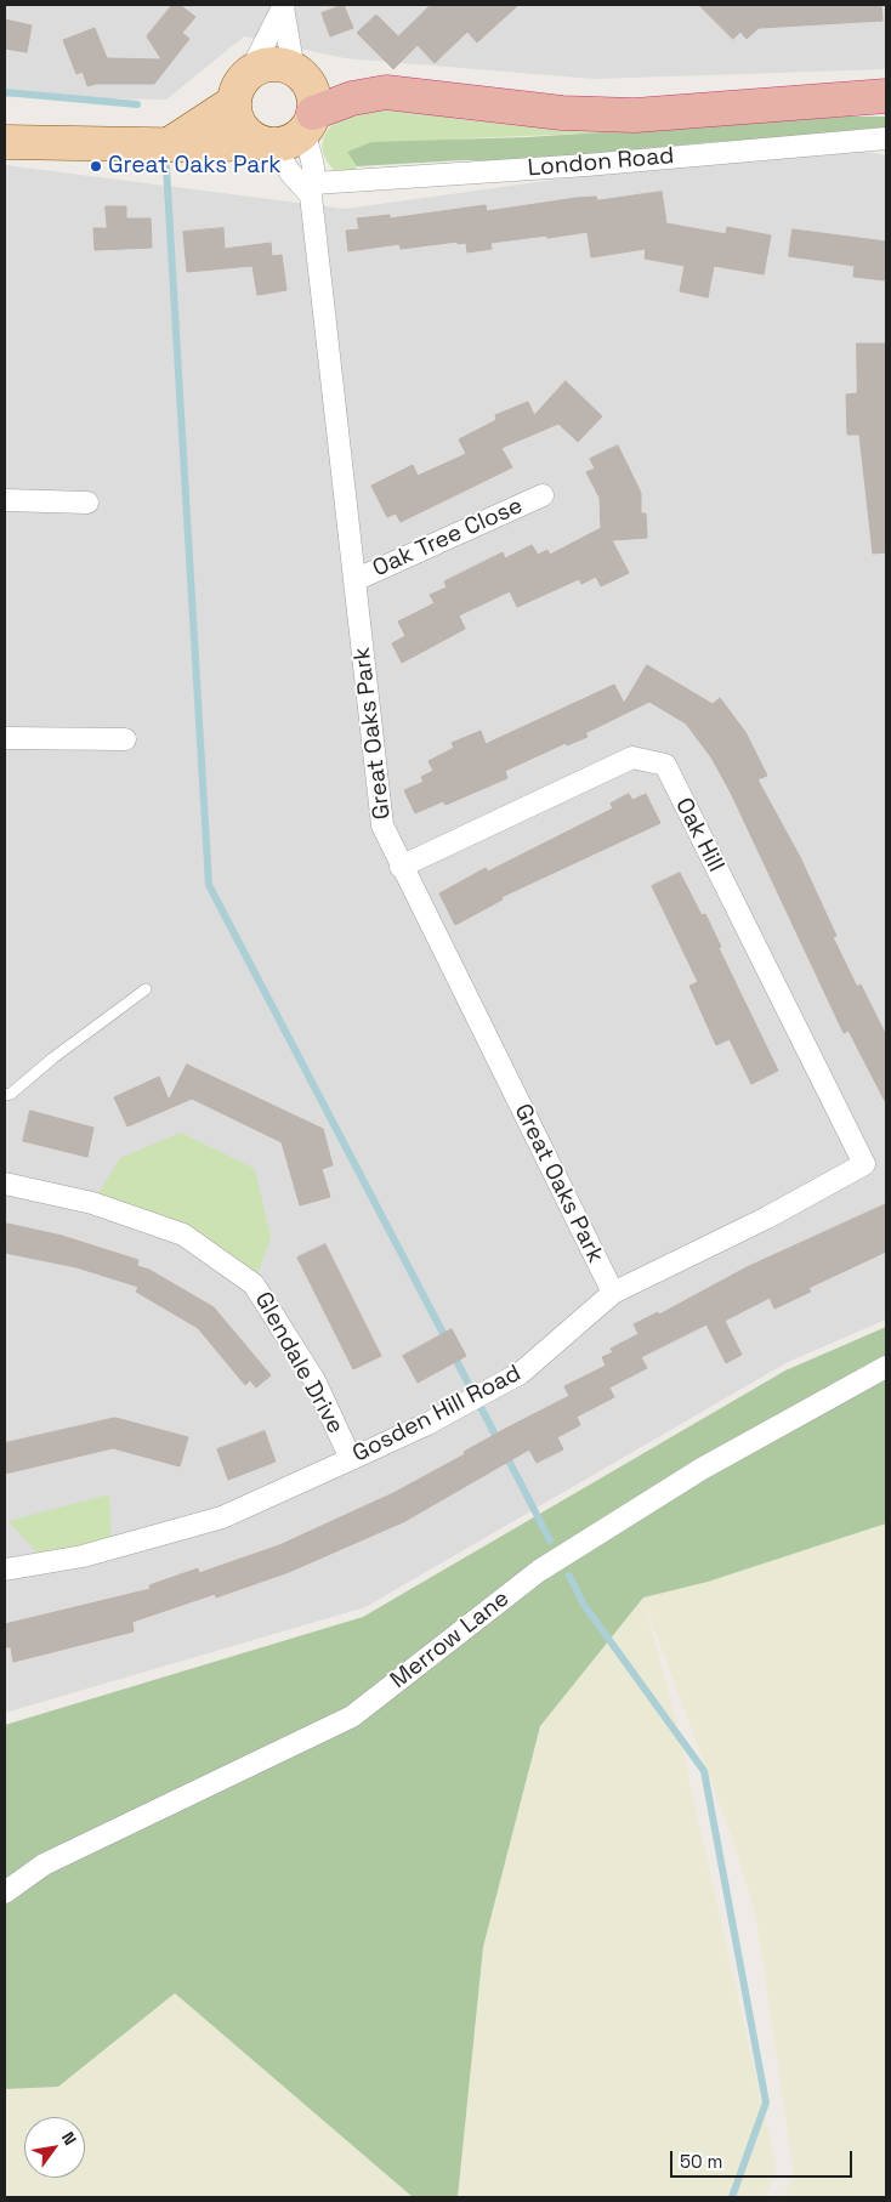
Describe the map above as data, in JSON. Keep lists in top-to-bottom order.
{
  "streets": {
    "street": [
      "London Road",
      "Oak Tree Close",
      "Great Oaks Park",
      "Oak Hill",
      "Glendale Drive",
      "Gosden Hill Road",
      "Merrow Lane"
    ]
  },
  "crossings": [
    ["London Road", "Great Oaks Park"],
    ["Oak Tree Close", "Great Oaks Park"],
    ["Great Oaks Park", "Oak Hill"],
    ["Great Oaks Park", "Gosden Hill Road"],
    ["Oak Hill", "Gosden Hill Road"],
    ["Glendale Drive", "Gosden Hill Road"]
  ],
  "places": ["Great Oaks Park"],
  "scale_bar": "50 m",
  "north": "top right"
}
